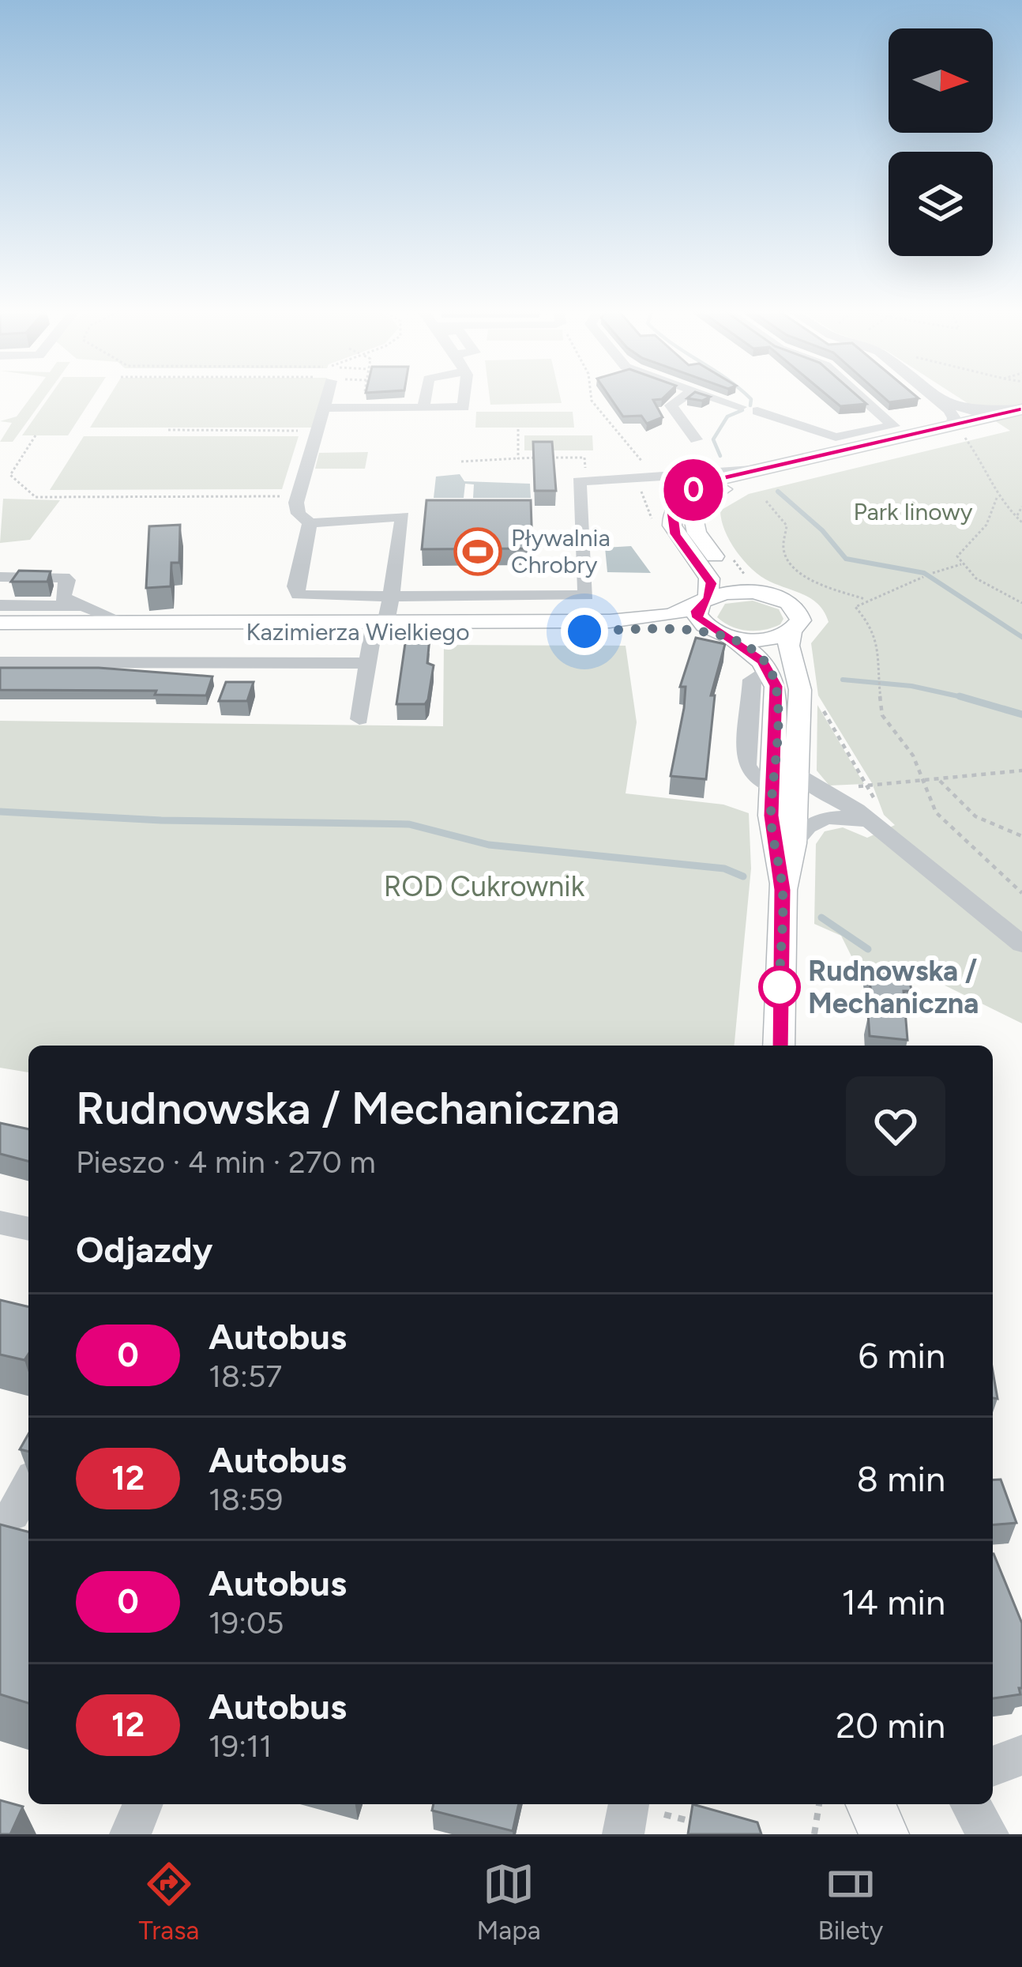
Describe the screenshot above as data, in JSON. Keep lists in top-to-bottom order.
{
  "streets": {
    "main road": ["Kazimierza Wielkiego"]
  },
  "parks": ["Park linowy", "ROD Cukrownik"],
  "places": {
    "sports": ["Pływalnia Chrobry"],
    "other": ["Rudnowska / Mechaniczna"]
  },
  "lines": ["bus line 0"],
  "north": "right",
  "page": {
    "on_map": "0",
    "heading": [
      ["Rudnowska / Mechaniczna", "Pieszo · 4 min · 270 m"],
      "Odjazdy"
    ],
    "list": [
      {
        "mark": "0",
        "name": "Autobus",
        "note": "18:57",
        "value": "6 min"
      },
      {
        "mark": "12",
        "name": "Autobus",
        "note": "18:59",
        "value": "8 min"
      },
      {
        "mark": "0",
        "name": "Autobus",
        "note": "19:05",
        "value": "14 min"
      },
      {
        "mark": "12",
        "name": "Autobus",
        "note": "19:11",
        "value": "20 min"
      }
    ],
    "tabs": ["Trasa", "Mapa", "Bilety"]
  }
}
